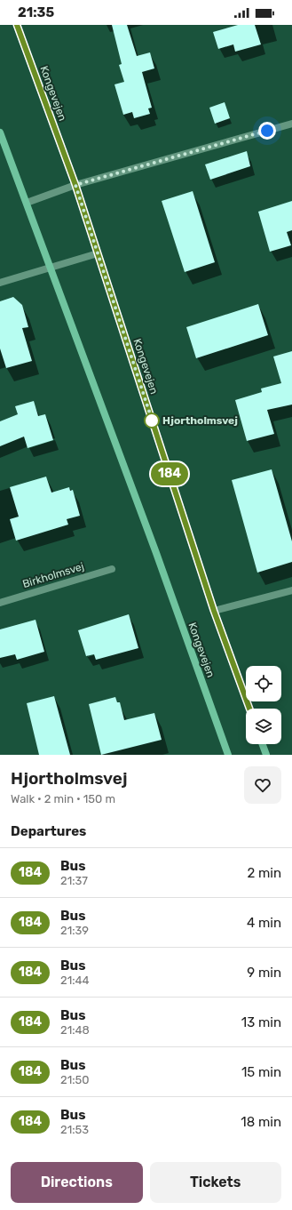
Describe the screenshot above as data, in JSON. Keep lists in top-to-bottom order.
{
  "streets": {
    "main road": ["Kongevejen"],
    "street": ["Birkholmsvej"]
  },
  "places": ["Hjortholmsvej"],
  "lines": ["bus line 184"],
  "page": {
    "status": "21:35",
    "on_map": "184",
    "heading": [
      ["Hjortholmsvej", "Walk · 2 min · 150 m"],
      "Departures"
    ],
    "list": [
      {
        "mark": "184",
        "name": "Bus",
        "note": "21:37",
        "value": "2 min"
      },
      {
        "mark": "184",
        "name": "Bus",
        "note": "21:39",
        "value": "4 min"
      },
      {
        "mark": "184",
        "name": "Bus",
        "note": "21:44",
        "value": "9 min"
      },
      {
        "mark": "184",
        "name": "Bus",
        "note": "21:48",
        "value": "13 min"
      },
      {
        "mark": "184",
        "name": "Bus",
        "note": "21:50",
        "value": "15 min"
      },
      {
        "mark": "184",
        "name": "Bus",
        "note": "21:53",
        "value": "18 min"
      }
    ],
    "buttons": ["Directions", "Tickets"]
  }
}
